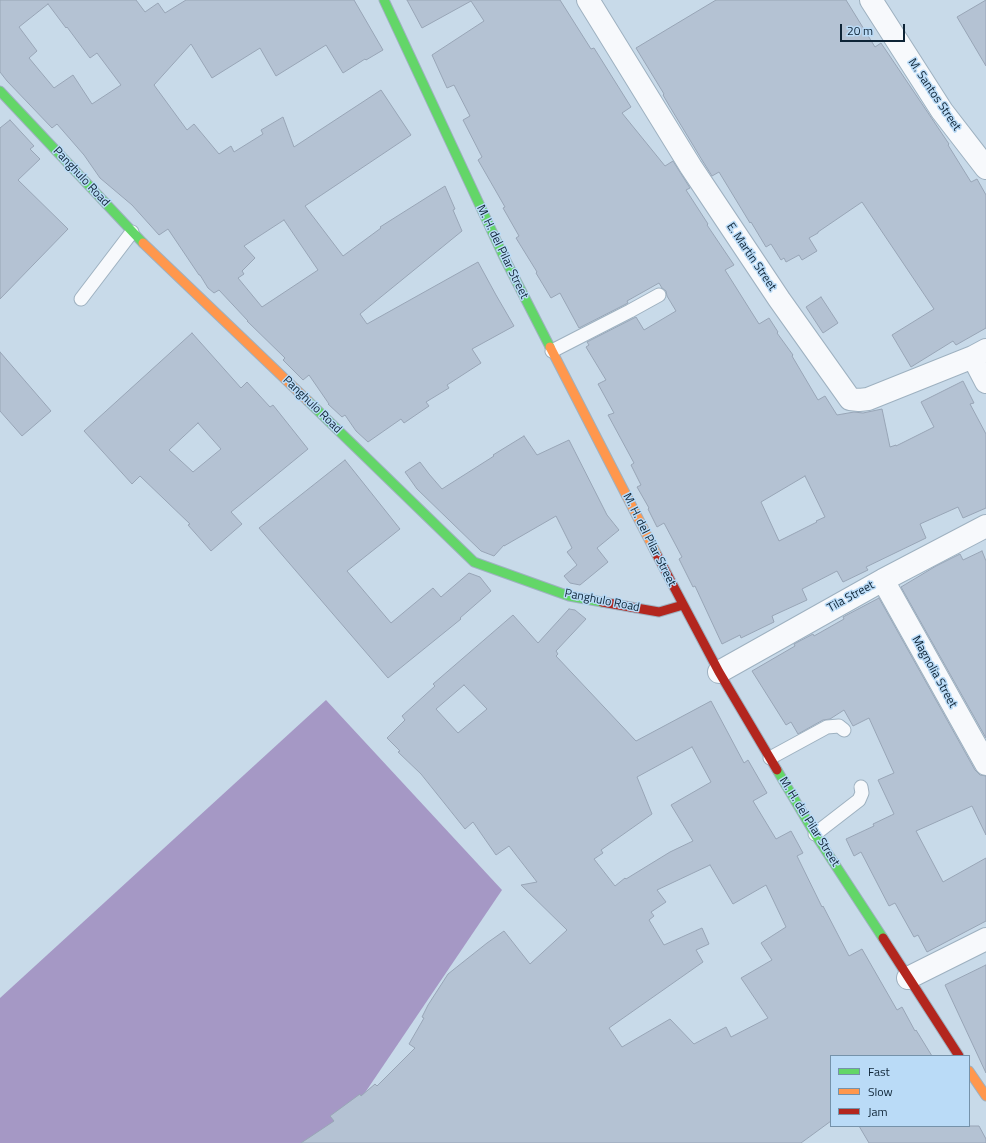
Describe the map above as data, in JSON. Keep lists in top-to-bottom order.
{
  "streets": {
    "main road": ["Panghulo Road", "M. H. del Pilar Street"],
    "street": [
      "M. Santos Street",
      "E. Martin Street",
      "Tila Street",
      "Magnolia Street"
    ]
  },
  "crossings": [
    ["Panghulo Road", "M. H. del Pilar Street"],
    ["M. H. del Pilar Street", "Tila Street"],
    ["Tila Street", "Magnolia Street"]
  ],
  "legend": ["Fast", "Slow", "Jam"],
  "scale_bar": "20 m"
}
